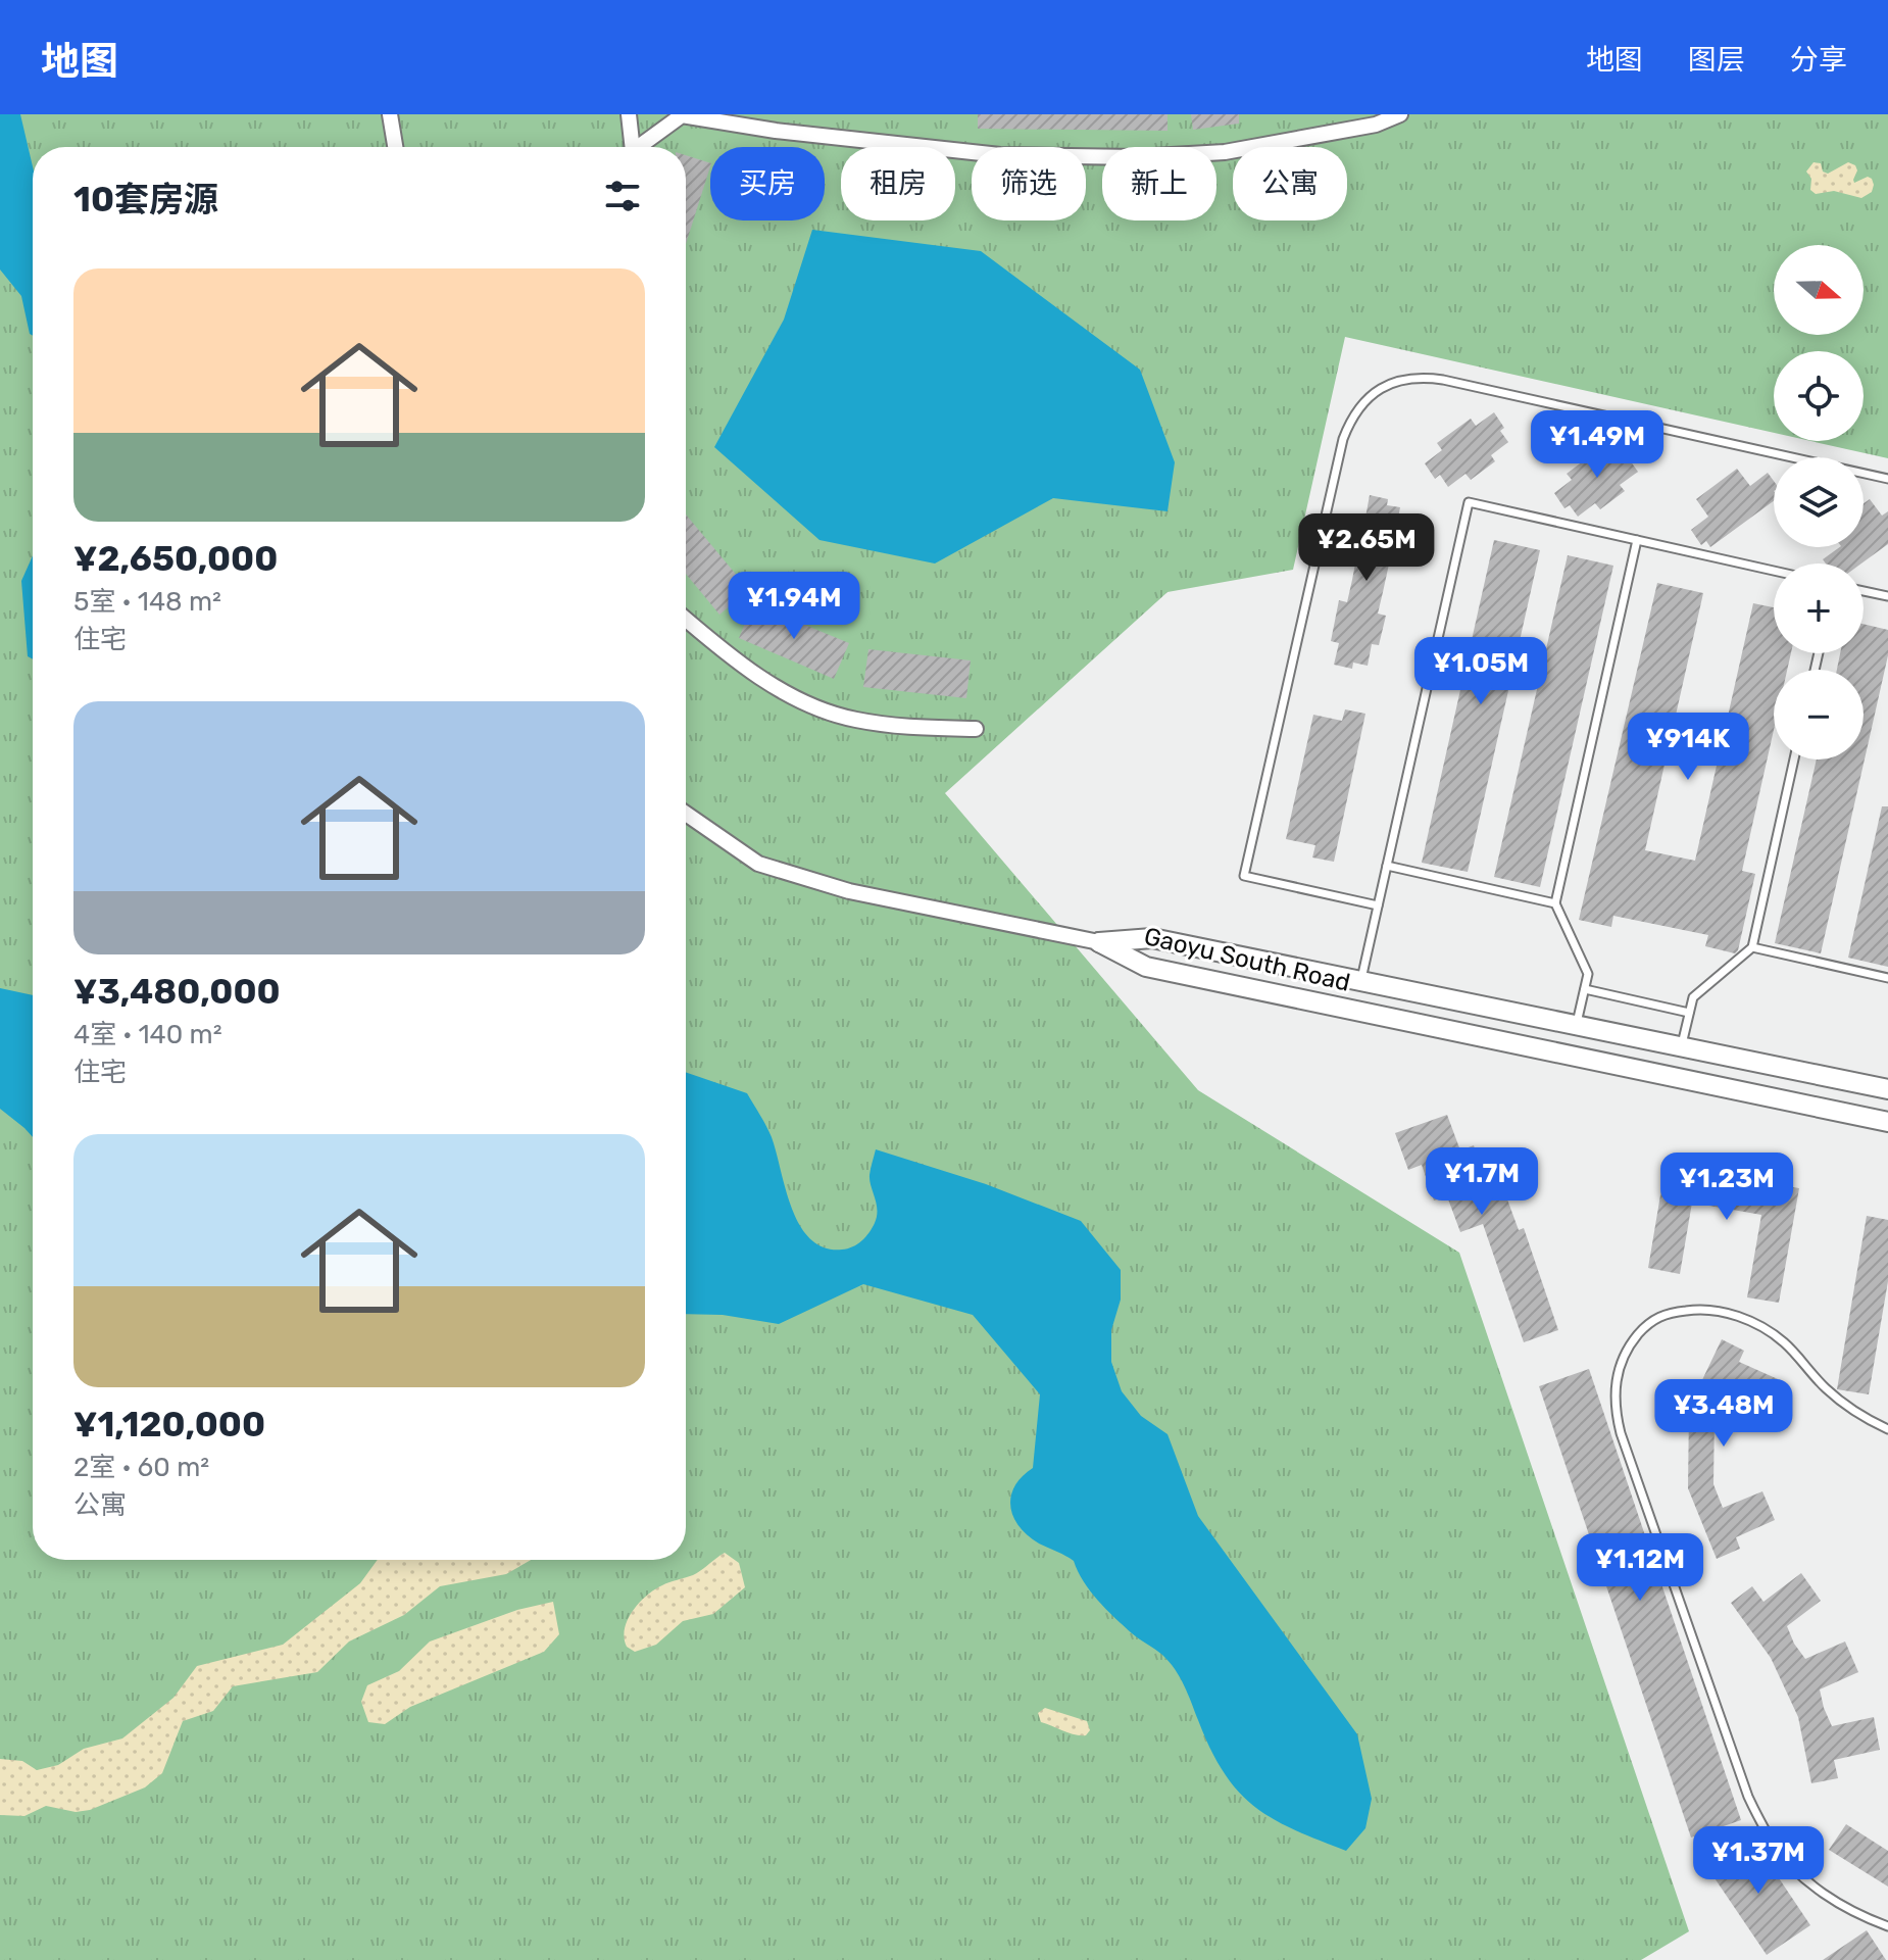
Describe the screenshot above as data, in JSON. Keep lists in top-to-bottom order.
{
  "streets": {
    "street": ["Gaoyu South Road"]
  },
  "north": "right",
  "page": {
    "header": "地图",
    "nav": ["地图", "图层", "分享"],
    "chip": [
      "买房",
      "租房",
      "筛选",
      "新上",
      "公寓"
    ],
    "heading": "10套房源",
    "map_buttons": ["+", "−"],
    "list": [
      {
        "name": "¥2,650,000",
        "note": "5室 · 148 m² · 住宅"
      },
      {
        "name": "¥3,480,000",
        "note": "4室 · 140 m² · 住宅"
      },
      {
        "name": "¥1,120,000",
        "note": "2室 · 60 m² · 公寓"
      }
    ],
    "price": [
      "¥1.49M",
      "¥2.65M",
      "¥1.94M",
      "¥1.05M",
      "¥914K",
      "¥1.7M",
      "¥1.23M",
      "¥3.48M",
      "¥1.12M",
      "¥1.37M"
    ]
  }
}
